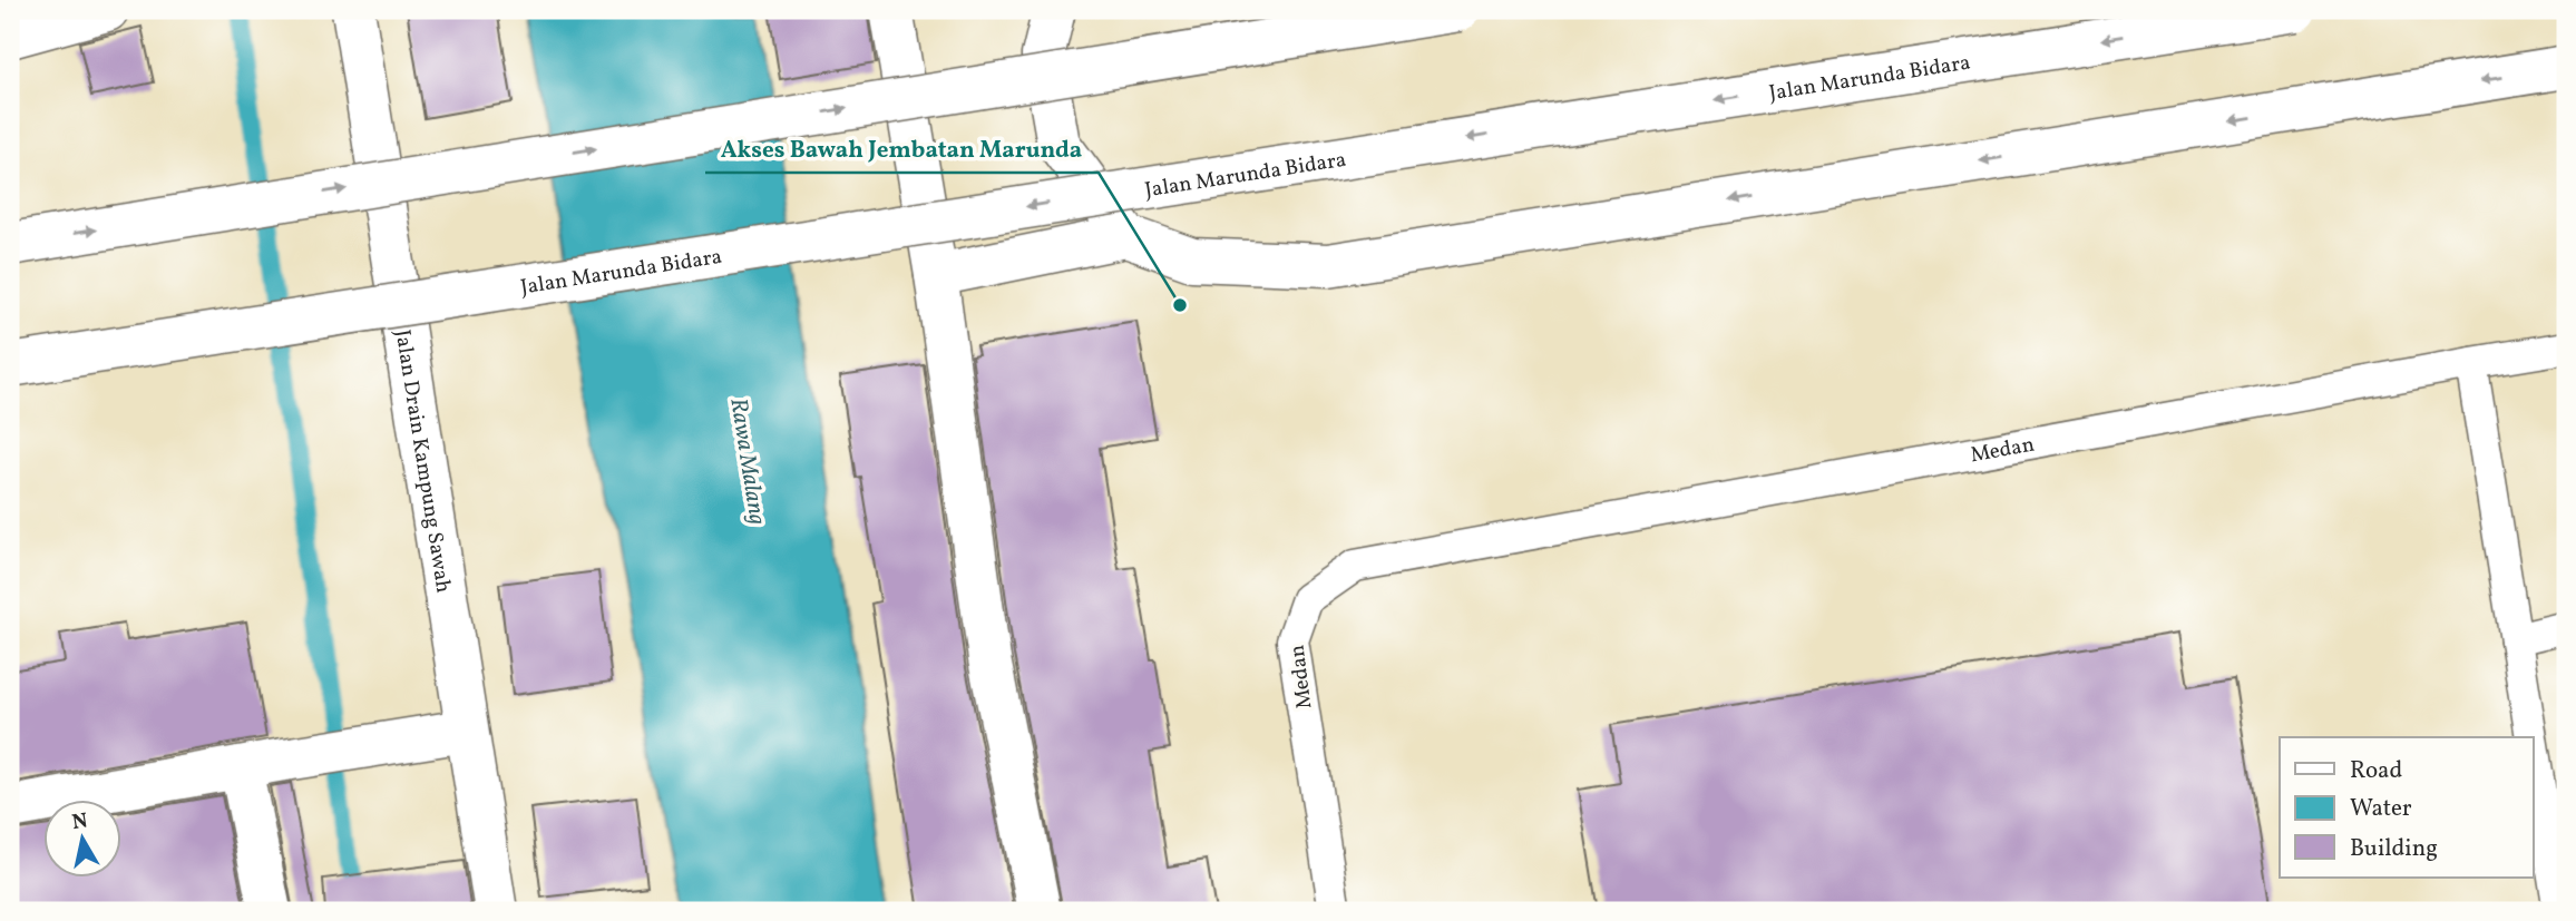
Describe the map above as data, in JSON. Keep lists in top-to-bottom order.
{
  "streets": {
    "main road": ["Jalan Marunda Bidara", "Jalan Drain Kampung Sawah"],
    "lane": ["Medan"]
  },
  "water": ["Rawa Malang"],
  "places": ["Akses Bawah Jembatan Marunda"],
  "legend": ["Road", "Water", "Building"],
  "north": "top"
}
